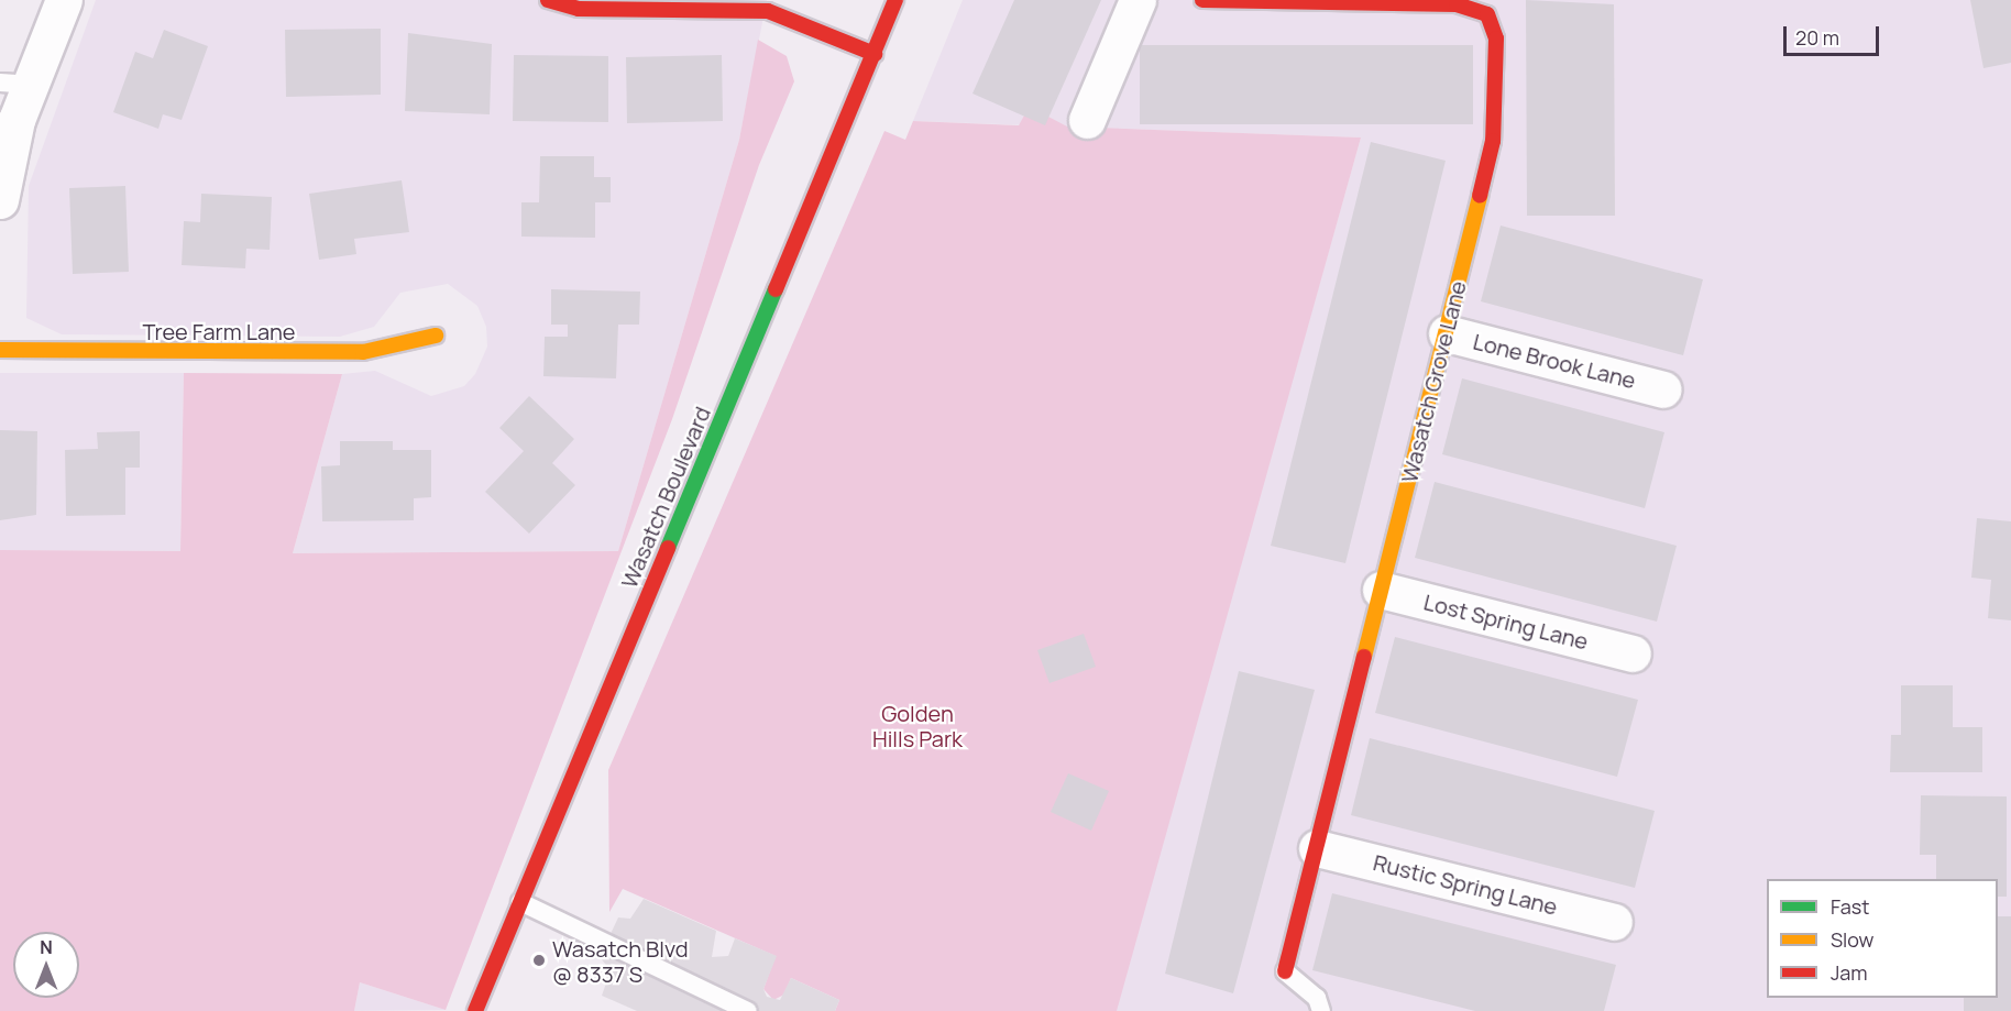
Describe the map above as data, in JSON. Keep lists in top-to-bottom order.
{
  "streets": {
    "street": [
      "Tree Farm Lane",
      "Lone Brook Lane",
      "Wasatch Grove Lane",
      "Wasatch Boulevard",
      "Lost Spring Lane",
      "Rustic Spring Lane"
    ]
  },
  "crossings": [
    ["Lone Brook Lane", "Wasatch Grove Lane"],
    ["Wasatch Grove Lane", "Lost Spring Lane"],
    ["Wasatch Grove Lane", "Rustic Spring Lane"]
  ],
  "parks": ["Golden Hills Park"],
  "places": ["Wasatch Blvd @ 8337 S"],
  "legend": ["Fast", "Slow", "Jam"],
  "scale_bar": "20 m",
  "north": "top"
}
